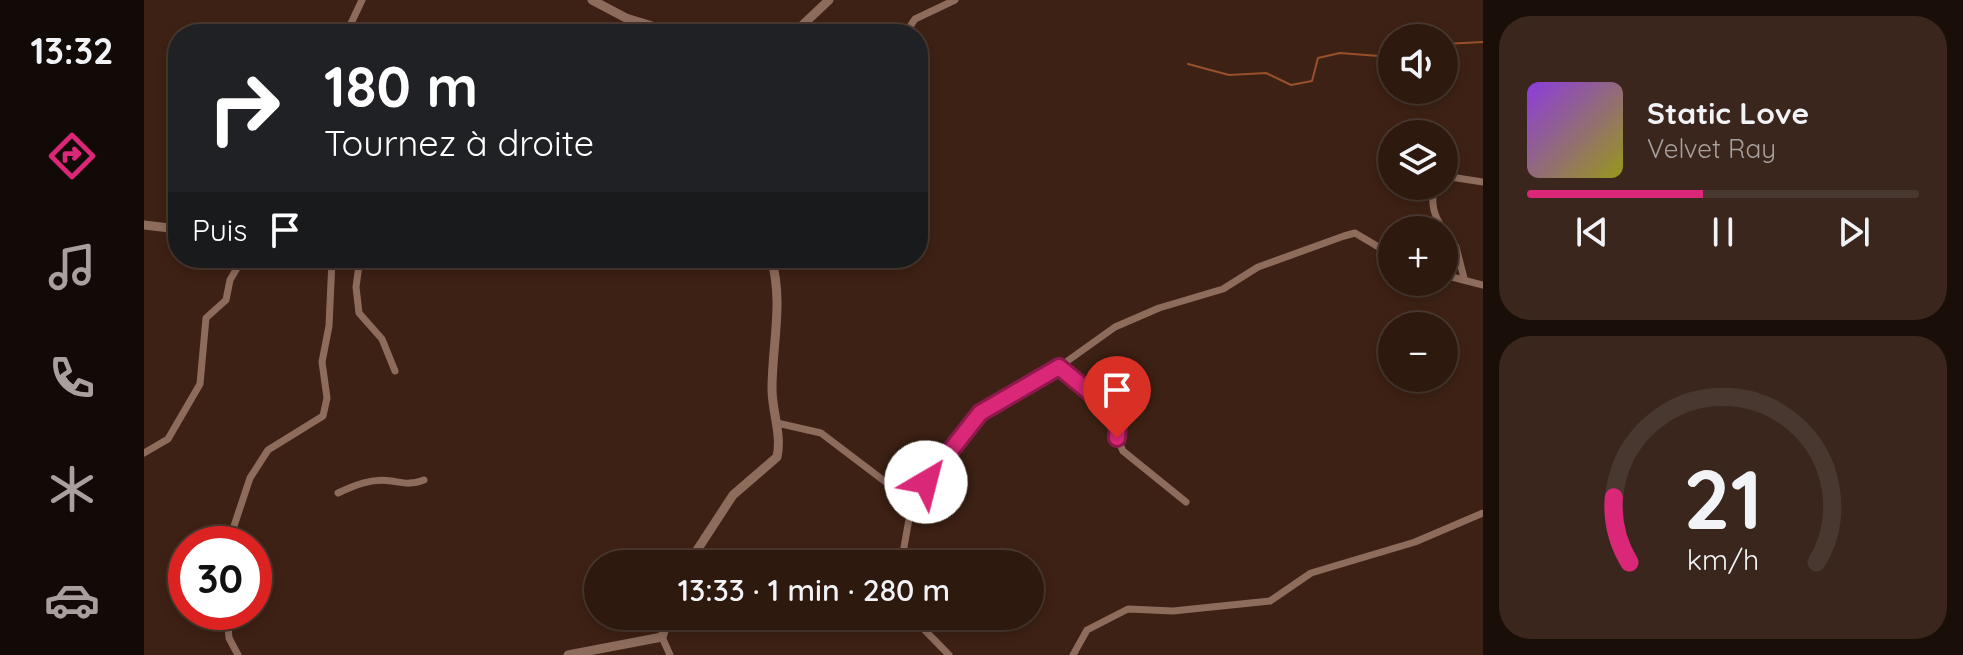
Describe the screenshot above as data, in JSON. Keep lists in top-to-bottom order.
{
  "page": {
    "tabs": "13:32",
    "map_buttons": ["+", "−"],
    "turn": ["180 m", "Tournez à droite"],
    "song": ["Static Love", "Velvet Ray"],
    "then": "Puis",
    "limit": "30",
    "trip": "13:33 · 1 min · 280 m",
    "gauge": ["21", "km/h"]
  }
}
